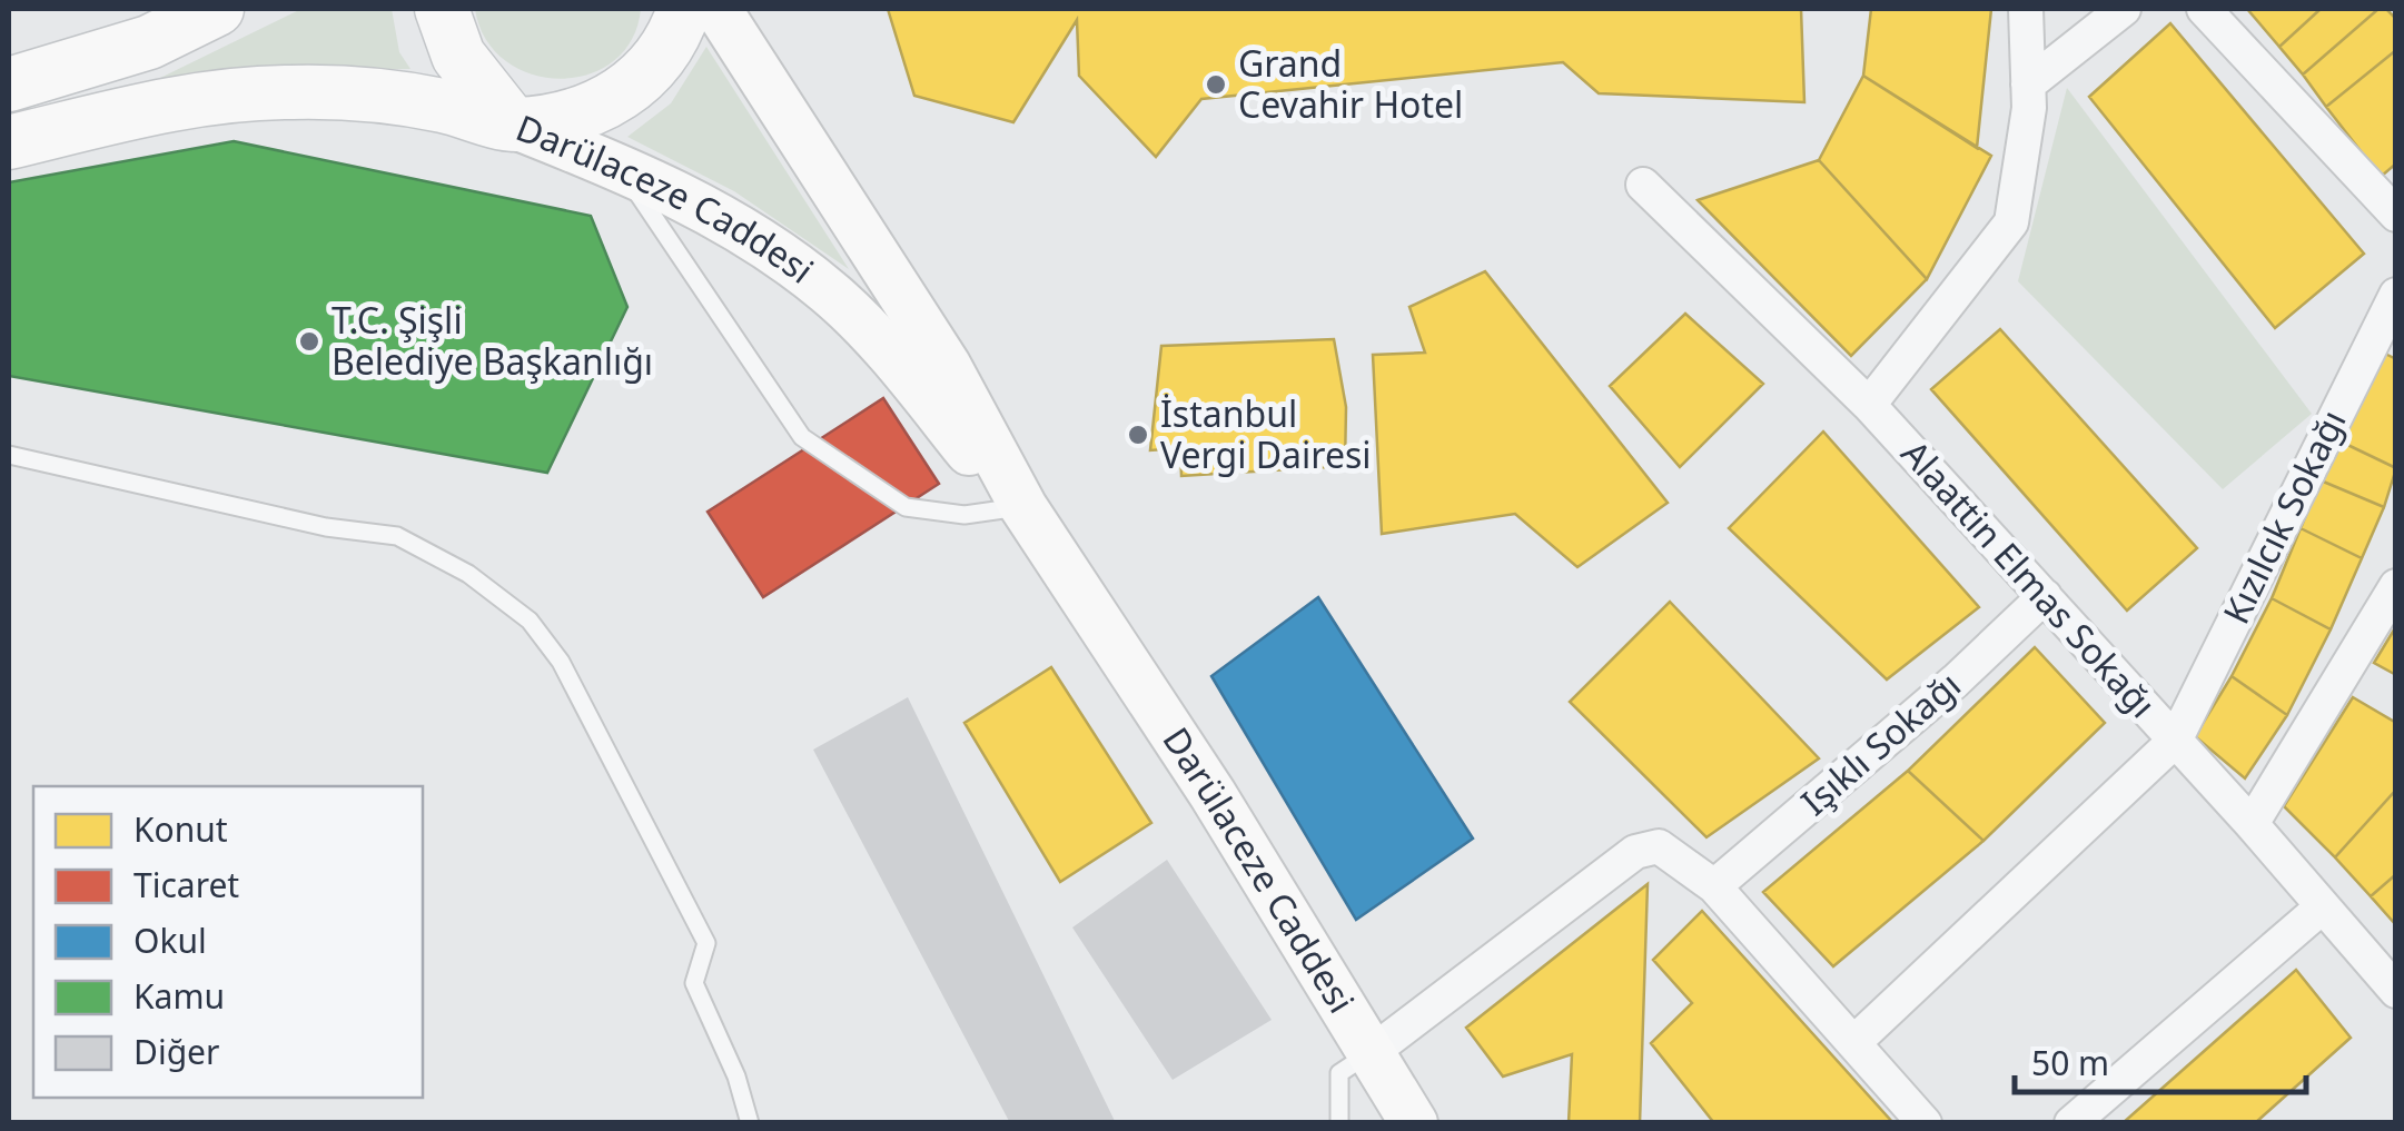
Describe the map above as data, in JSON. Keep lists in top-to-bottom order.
{
  "streets": {
    "main road": ["Darülaceze Caddesi"],
    "street": ["Kızılcık Sokağı", "Alaattin Elmas Sokağı", "Işıklı Sokağı"]
  },
  "crossings": [
    ["Kızılcık Sokağı", "Alaattin Elmas Sokağı"],
    ["Alaattin Elmas Sokağı", "Işıklı Sokağı"]
  ],
  "places": ["Grand Cevahir Hotel", "T.C. Şişli Belediye Başkanlığı", "İstanbul Vergi Dairesi"],
  "legend": [
    "Konut",
    "Ticaret",
    "Okul",
    "Kamu",
    "Diğer"
  ],
  "scale_bar": "50 m"
}
